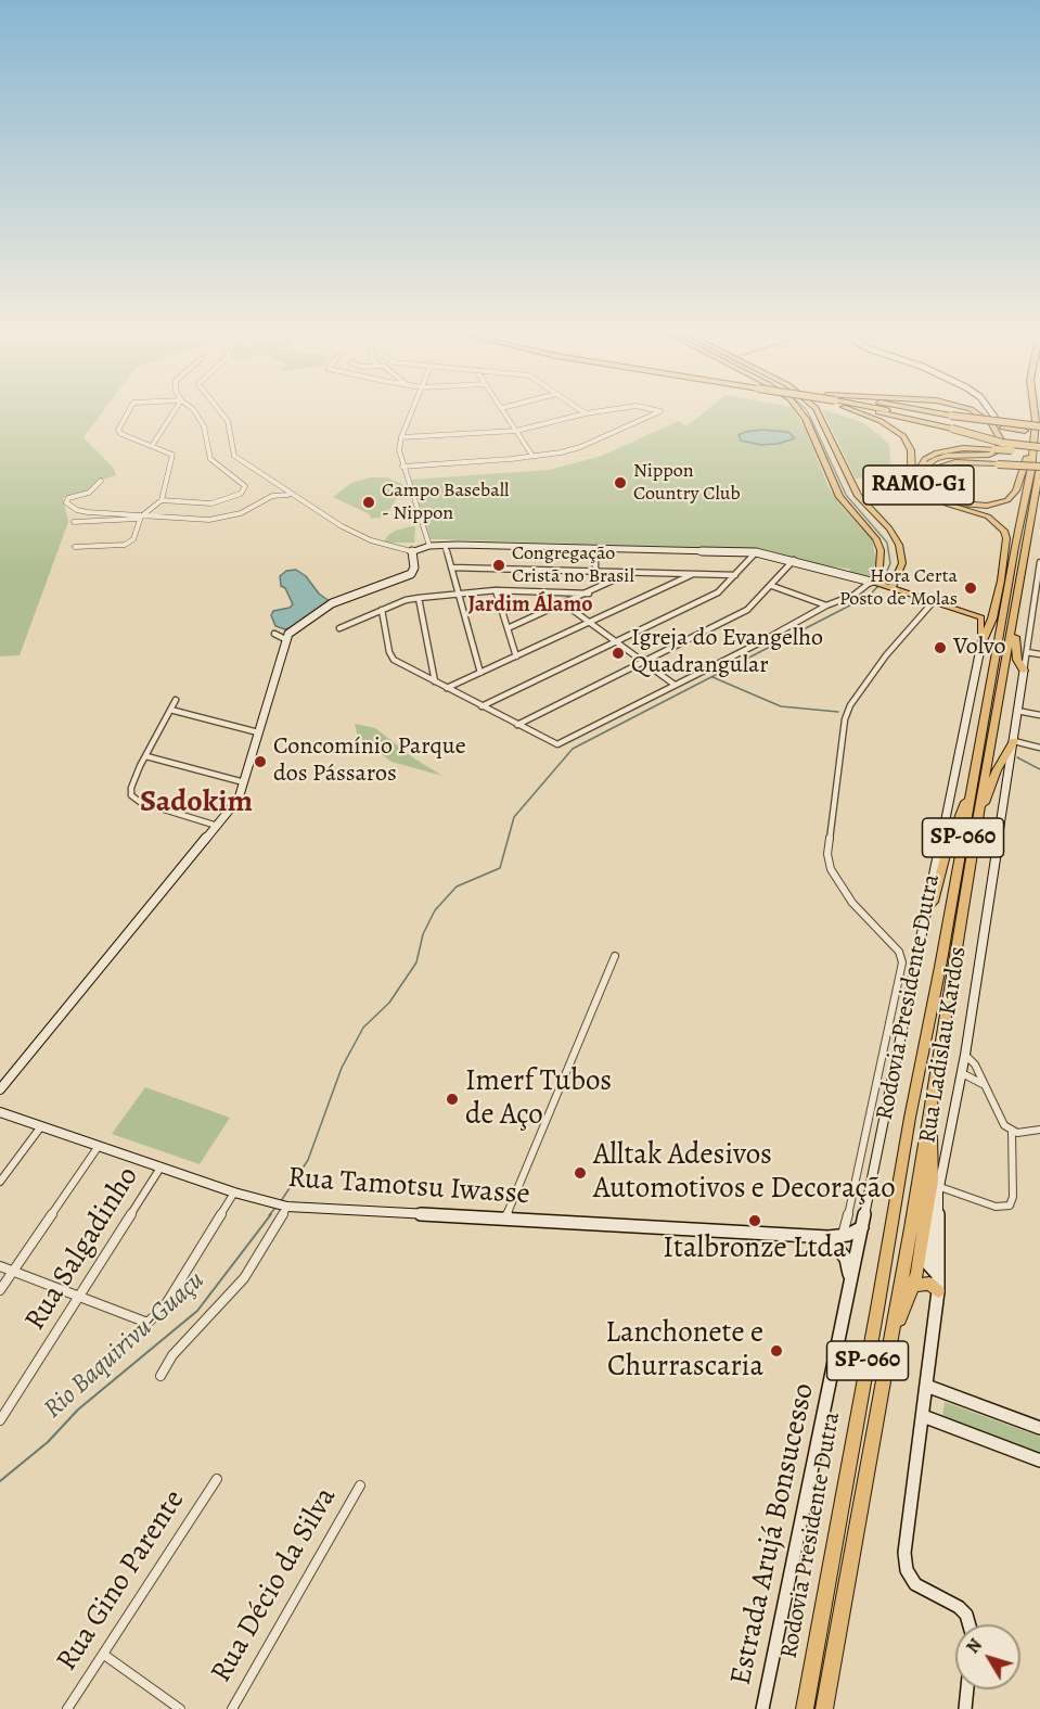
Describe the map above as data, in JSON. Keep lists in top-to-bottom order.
{
  "streets": {
    "highway": ["RAMO-G1", "SP-060", "Rodovia Presidente Dutra"],
    "street": [
      "Rua Ladislau Kardos",
      "Rua Tamotsu Iwasse",
      "Rua Salgadinho",
      "Estrada Arujá Bonsucesso",
      "Rua Gino Parente",
      "Rua Décio da Silva"
    ]
  },
  "crossings": [
    ["RAMO-G1", "Estrada Arujá Bonsucesso"],
    ["Rua Tamotsu Iwasse", "Rua Salgadinho"],
    ["Rua Tamotsu Iwasse", "Estrada Arujá Bonsucesso"]
  ],
  "districts": ["Jardim Álamo", "Sadokim"],
  "water": ["Rio Baquirivu-Guaçu"],
  "places": [
    "Nippon Country Club",
    "Campo Baseball - Nippon",
    "Congregação Cristã no Brasil",
    "Hora Certa Posto de Molas",
    "Volvo",
    "Igreja do Evangelho Quadrangular",
    "Concomínio Parque dos Pássaros",
    "Imerf Tubos de Aço",
    "Alltak Adesivos Automotivos e Decoração",
    "Italbronze Ltda",
    "Lanchonete e Churrascaria"
  ],
  "north": "top left"
}
